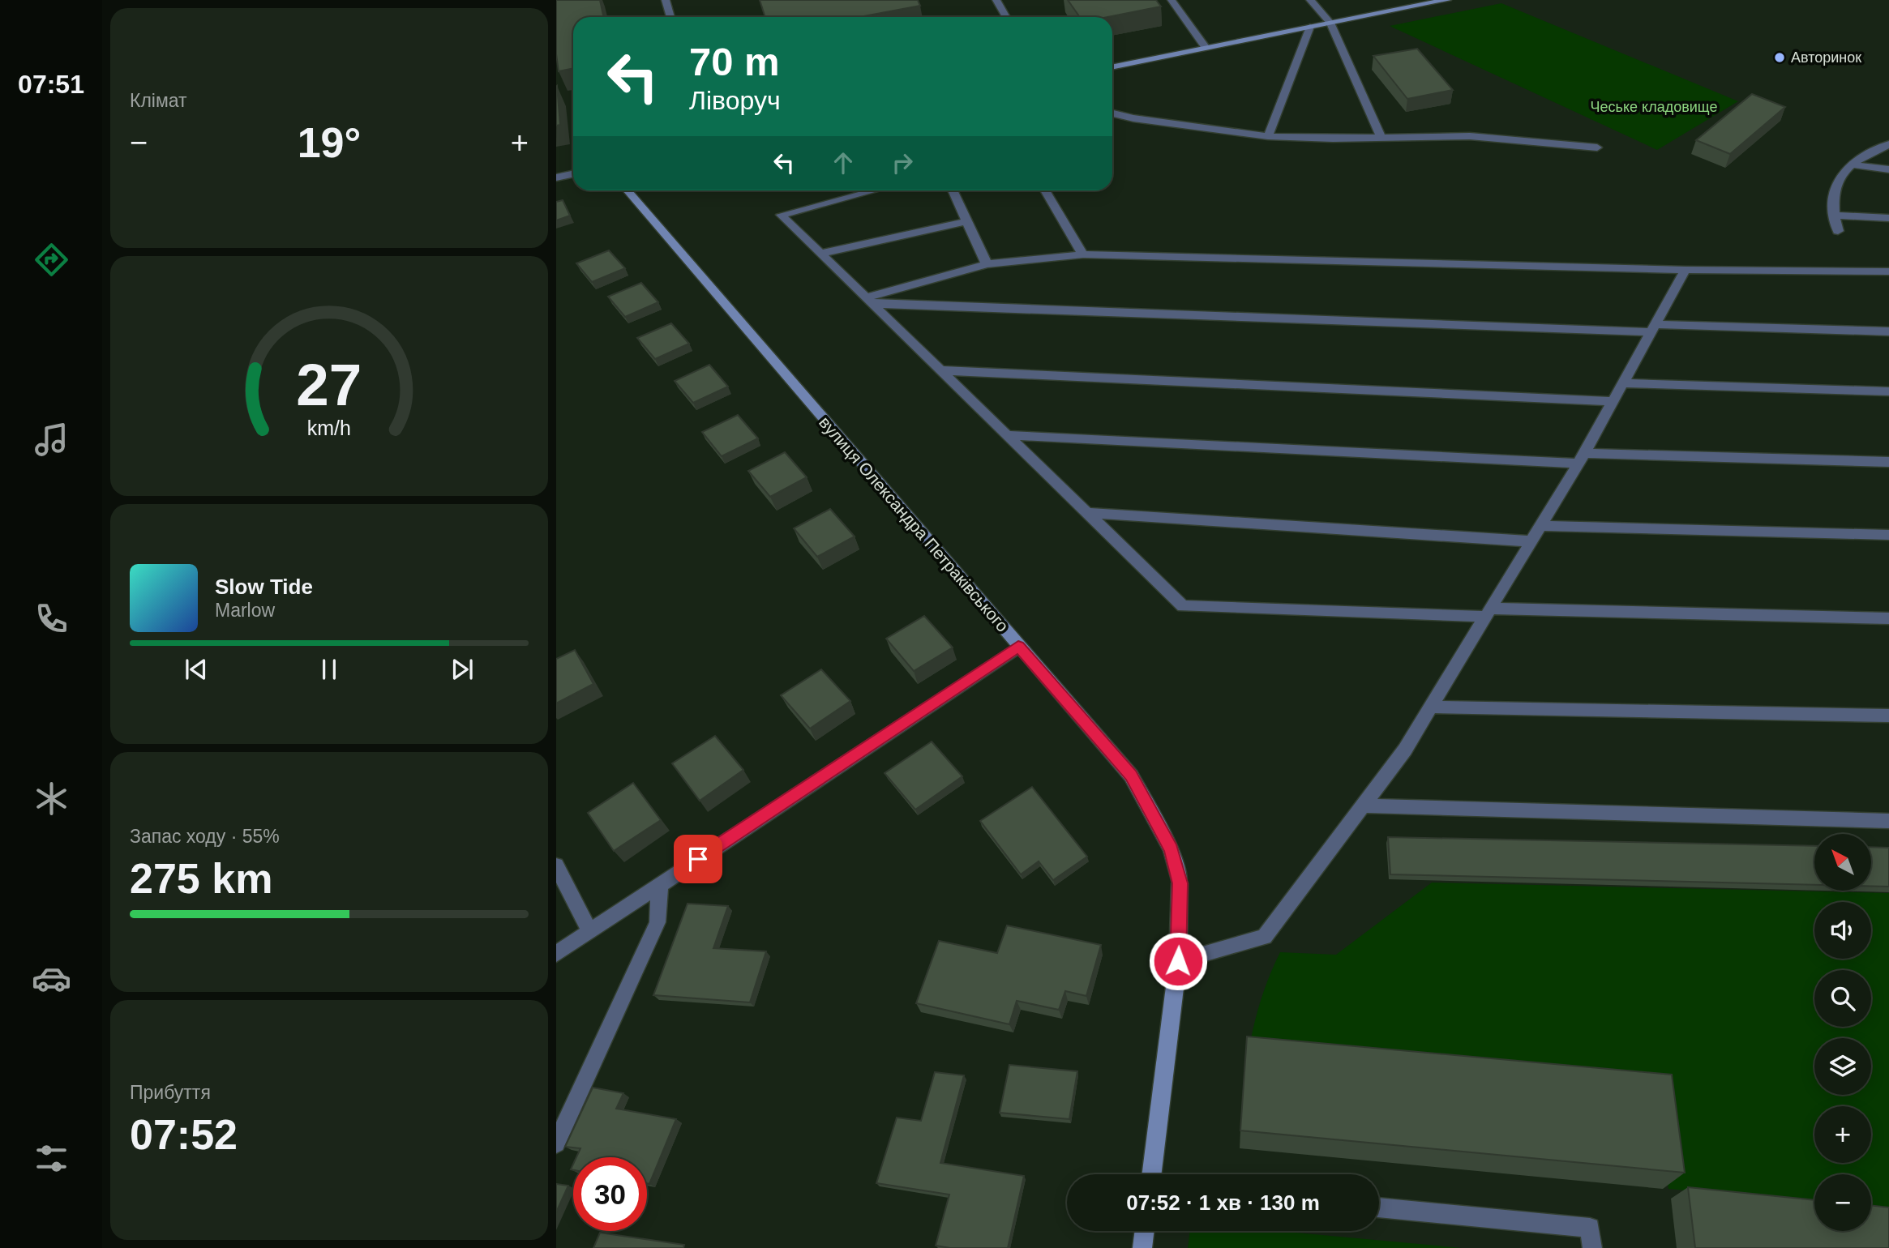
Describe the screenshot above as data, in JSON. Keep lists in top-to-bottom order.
{
  "streets": {
    "street": ["вулиця Олександра Петраківського"]
  },
  "parks": ["Чеське кладовище"],
  "places": ["Авторинок"],
  "north": "top left",
  "page": {
    "tabs": "07:51",
    "tile": [
      "Клімат",
      ["Запас ходу · 55%", "275 km"],
      ["Прибуття", "07:52"]
    ],
    "turn": ["70 m", "Ліворуч"],
    "heat": ["−", "19°", "+"],
    "song": ["Slow Tide", "Marlow"],
    "map_buttons": ["+", "−"],
    "limit": "30",
    "trip": "07:52 · 1 хв · 130 m",
    "gauge": ["27", "km/h"]
  }
}
